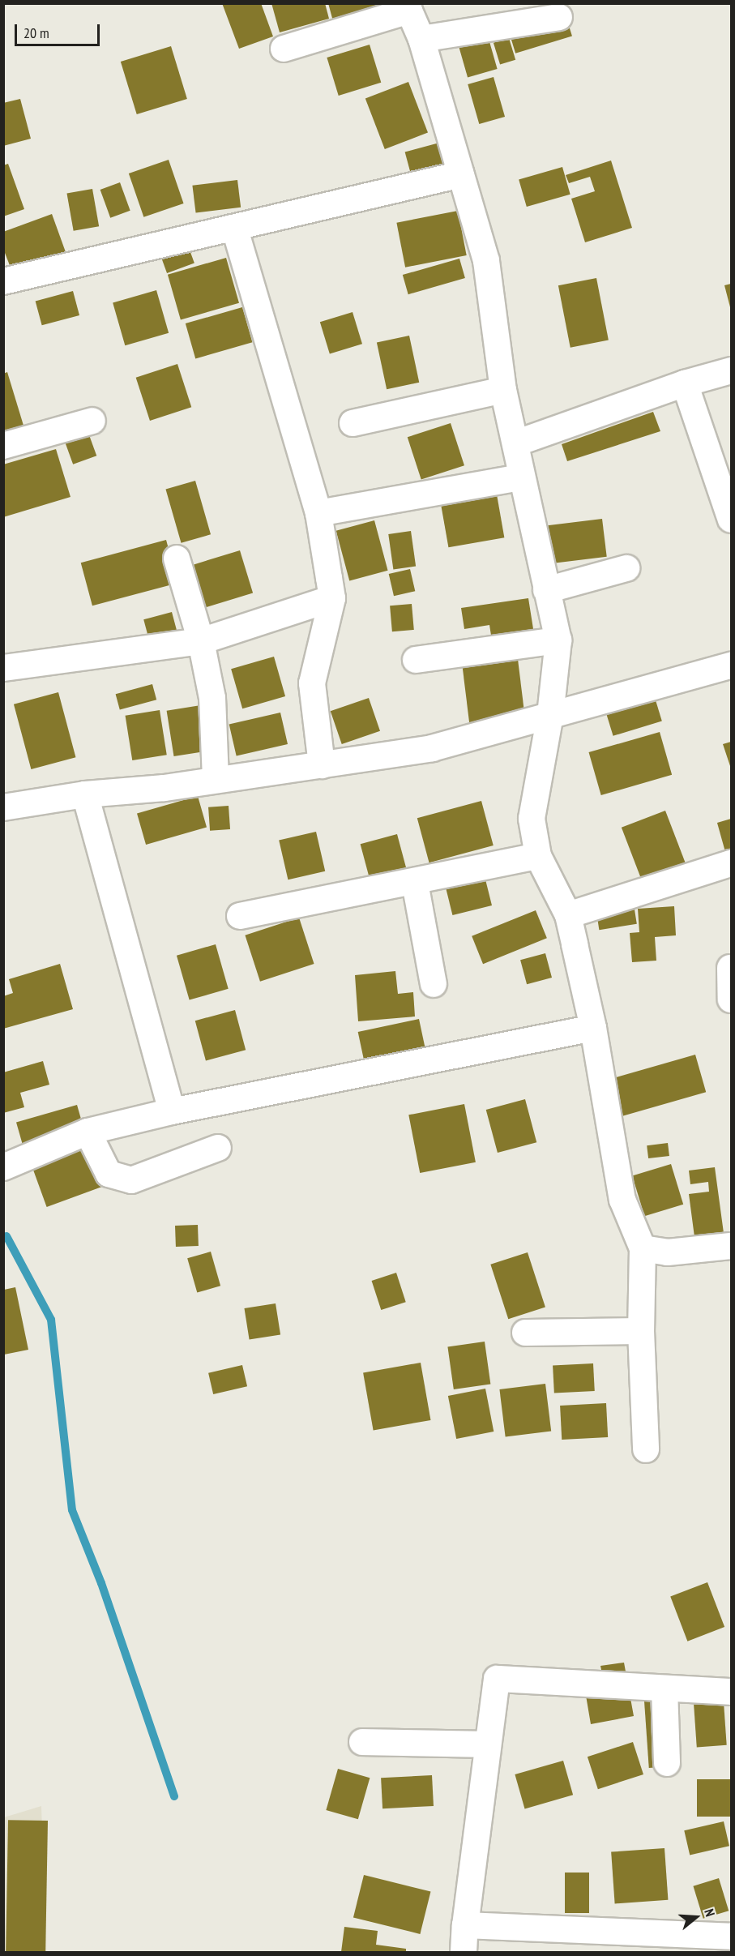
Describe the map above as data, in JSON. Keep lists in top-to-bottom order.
{
  "scale_bar": "20 m",
  "north": "right"
}
